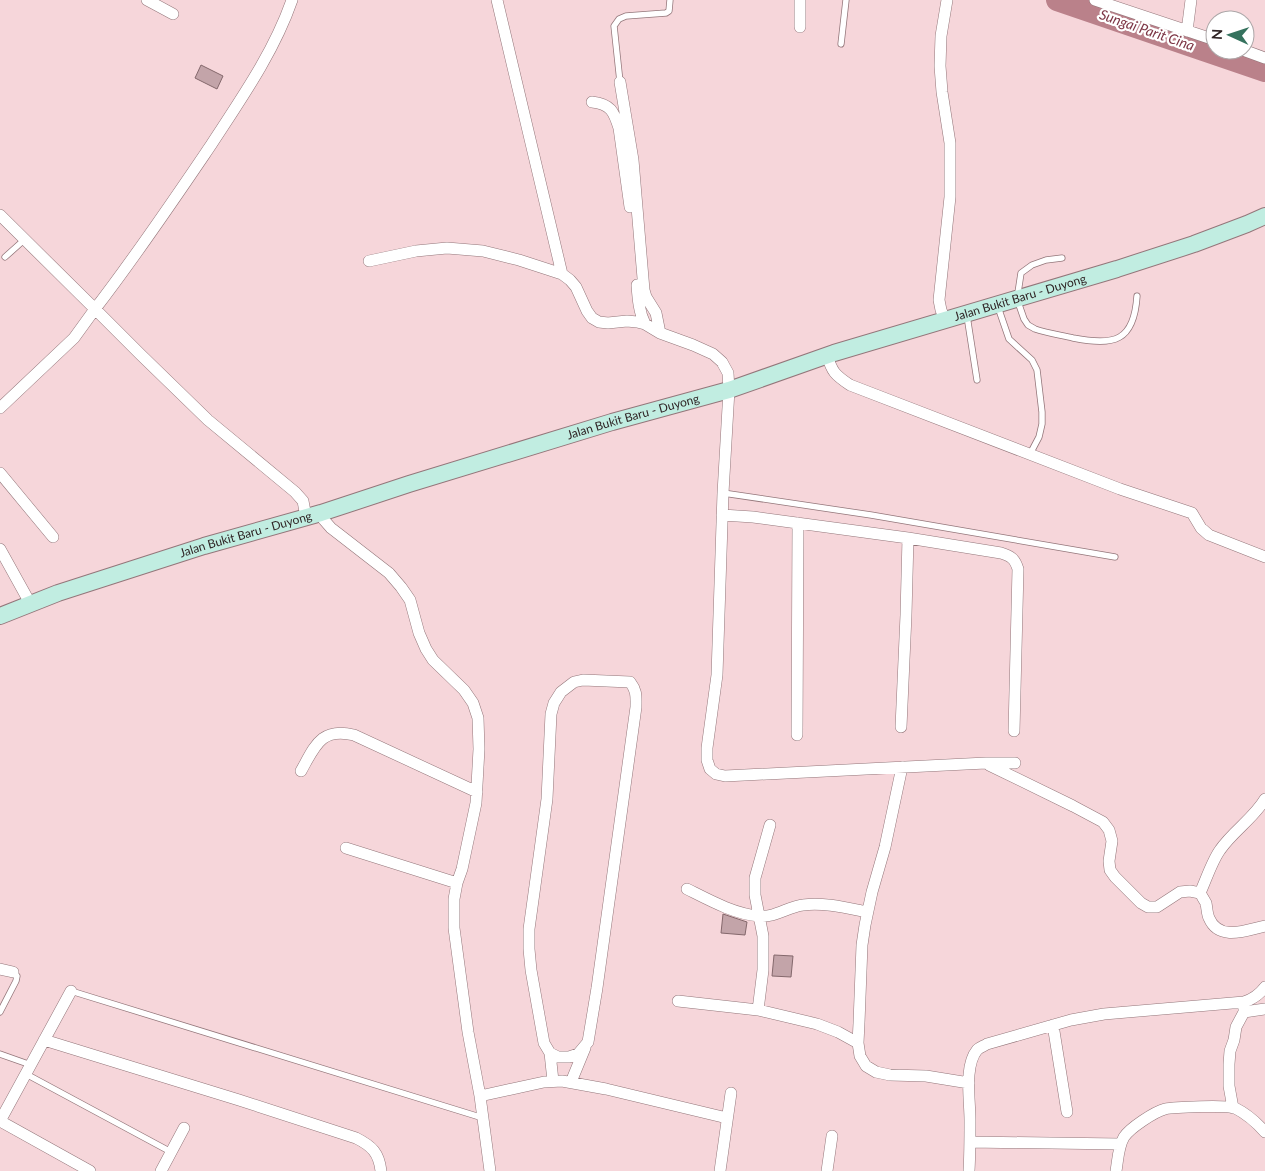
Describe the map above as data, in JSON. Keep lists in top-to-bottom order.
{
  "streets": {
    "main road": ["Jalan Bukit Baru - Duyong"]
  },
  "water": ["Sungai Parit Cina"],
  "north": "left"
}
